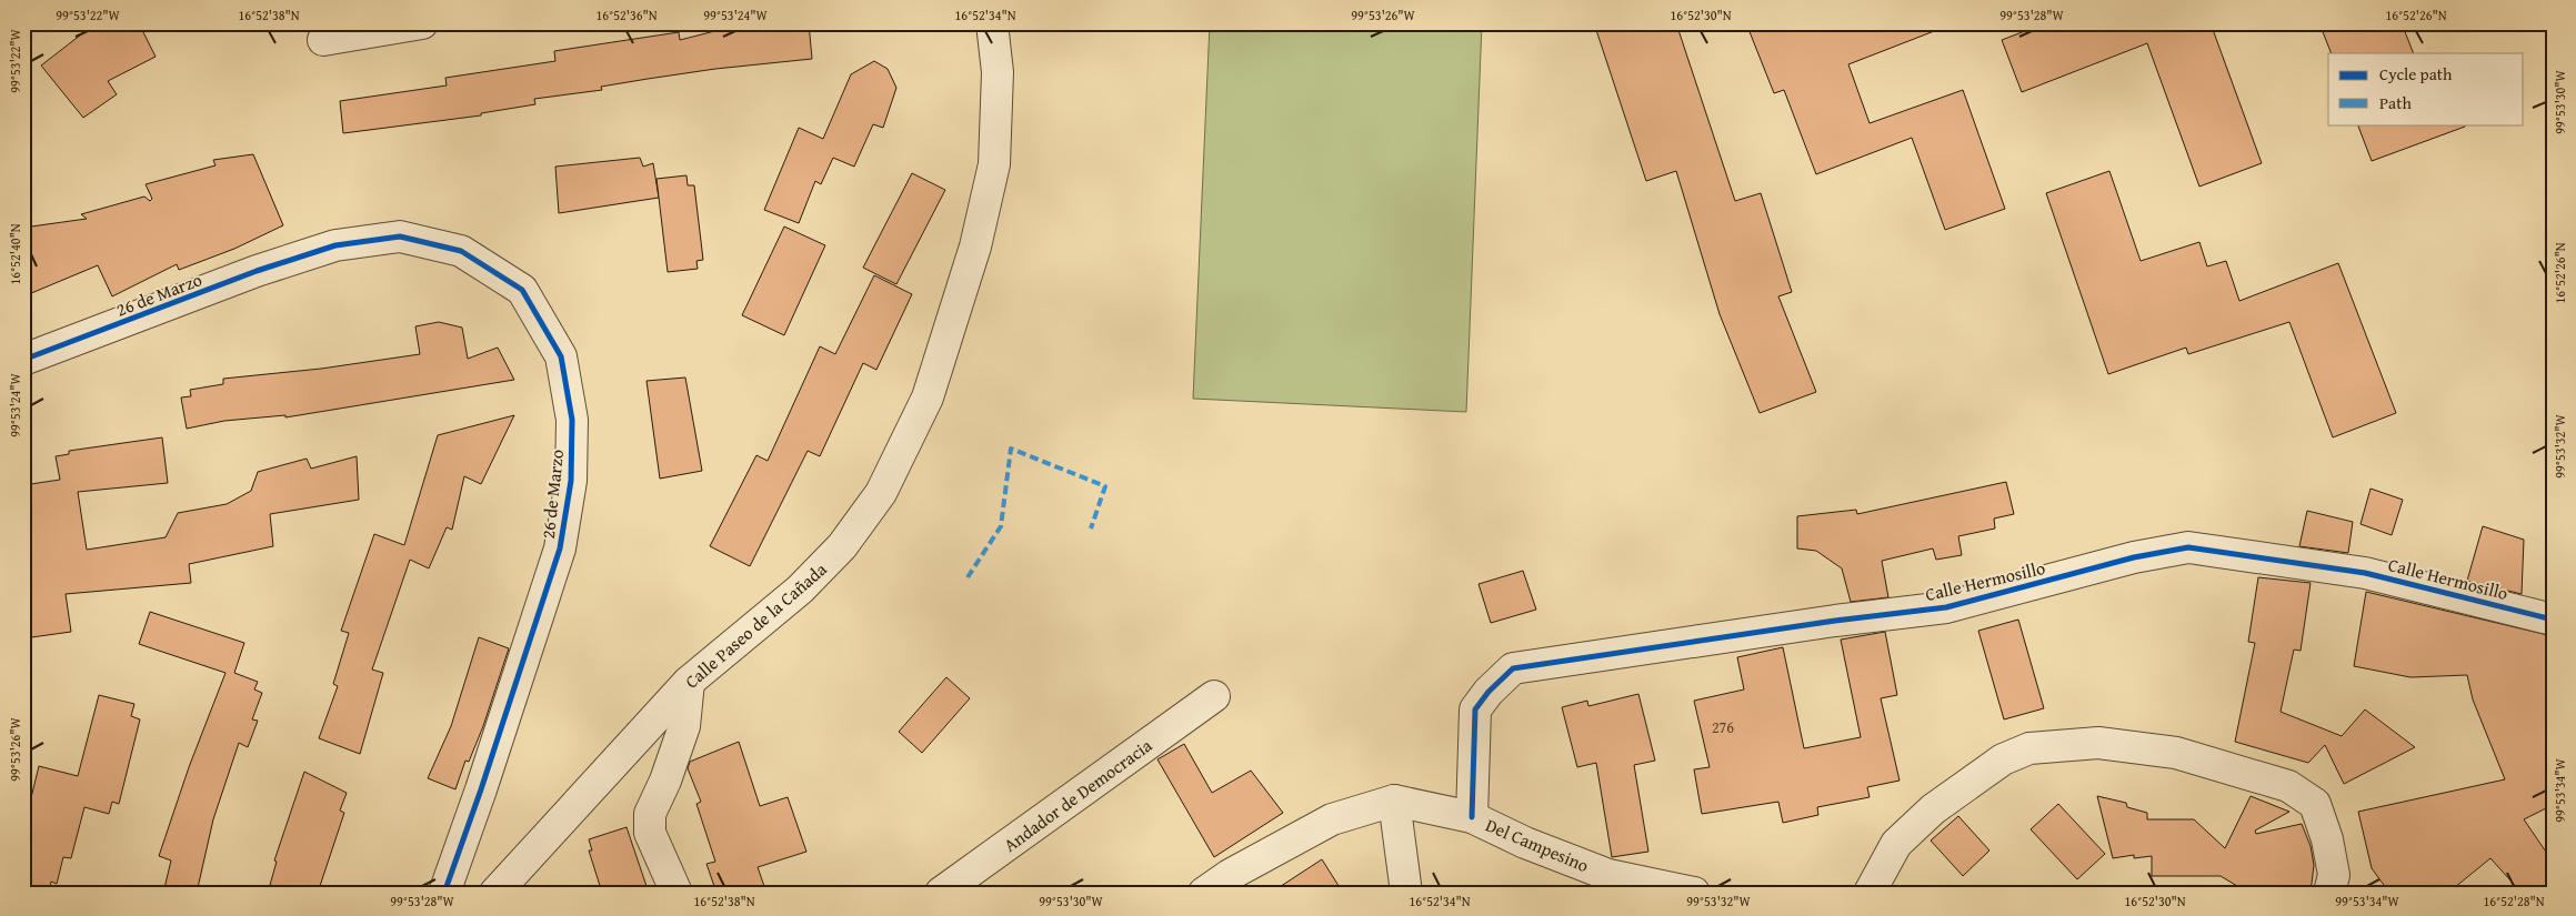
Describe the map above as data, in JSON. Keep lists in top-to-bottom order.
{
  "streets": {
    "street": [
      "26 de Marzo",
      "Calle Hermosillo",
      "Calle Paseo de la Cañada",
      "Andador de Democracia",
      "Del Campesino"
    ]
  },
  "crossings": [
    ["Calle Hermosillo", "Del Campesino"]
  ],
  "house_numbers": ["276"],
  "legend": ["Cycle path", "Path"],
  "coordinates": [
    "99°53'22\"W",
    "16°52'38\"N",
    "16°52'36\"N",
    "99°53'24\"W",
    "16°52'34\"N",
    "99°53'26\"W",
    "16°52'30\"N",
    "99°53'28\"W",
    "16°52'26\"N",
    "99°53'30\"W",
    "16°52'40\"N",
    "99°53'32\"W",
    "99°53'34\"W",
    "16°52'28\"N"
  ]
}
